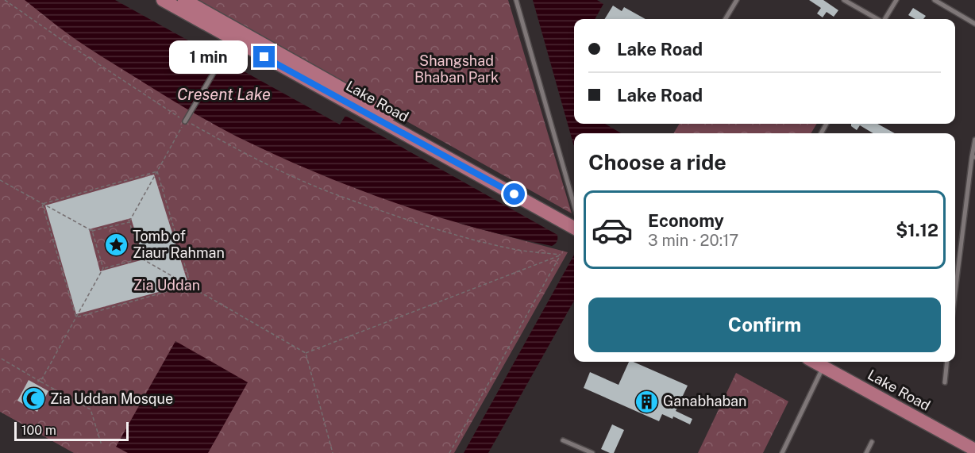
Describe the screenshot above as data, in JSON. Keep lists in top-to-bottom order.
{
  "streets": {
    "main road": ["Lake Road"]
  },
  "water": ["Cresent Lake"],
  "parks": ["Shangshad Bhaban Park", "Zia Uddan"],
  "places": {
    "place": ["Tomb of Ziaur Rahman"],
    "mosque": ["Zia Uddan Mosque"],
    "building": ["Ganabhaban"]
  },
  "scale_bar": "100 m",
  "page": {
    "banner": ["Lake Road", "Lake Road"],
    "bubble": "1 min",
    "heading": "Choose a ride",
    "list": [
      {
        "name": "Economy",
        "note": "3 min · 20:17",
        "value": "$1.12"
      }
    ],
    "buttons": "Confirm",
    "scale": "100 m"
  }
}
